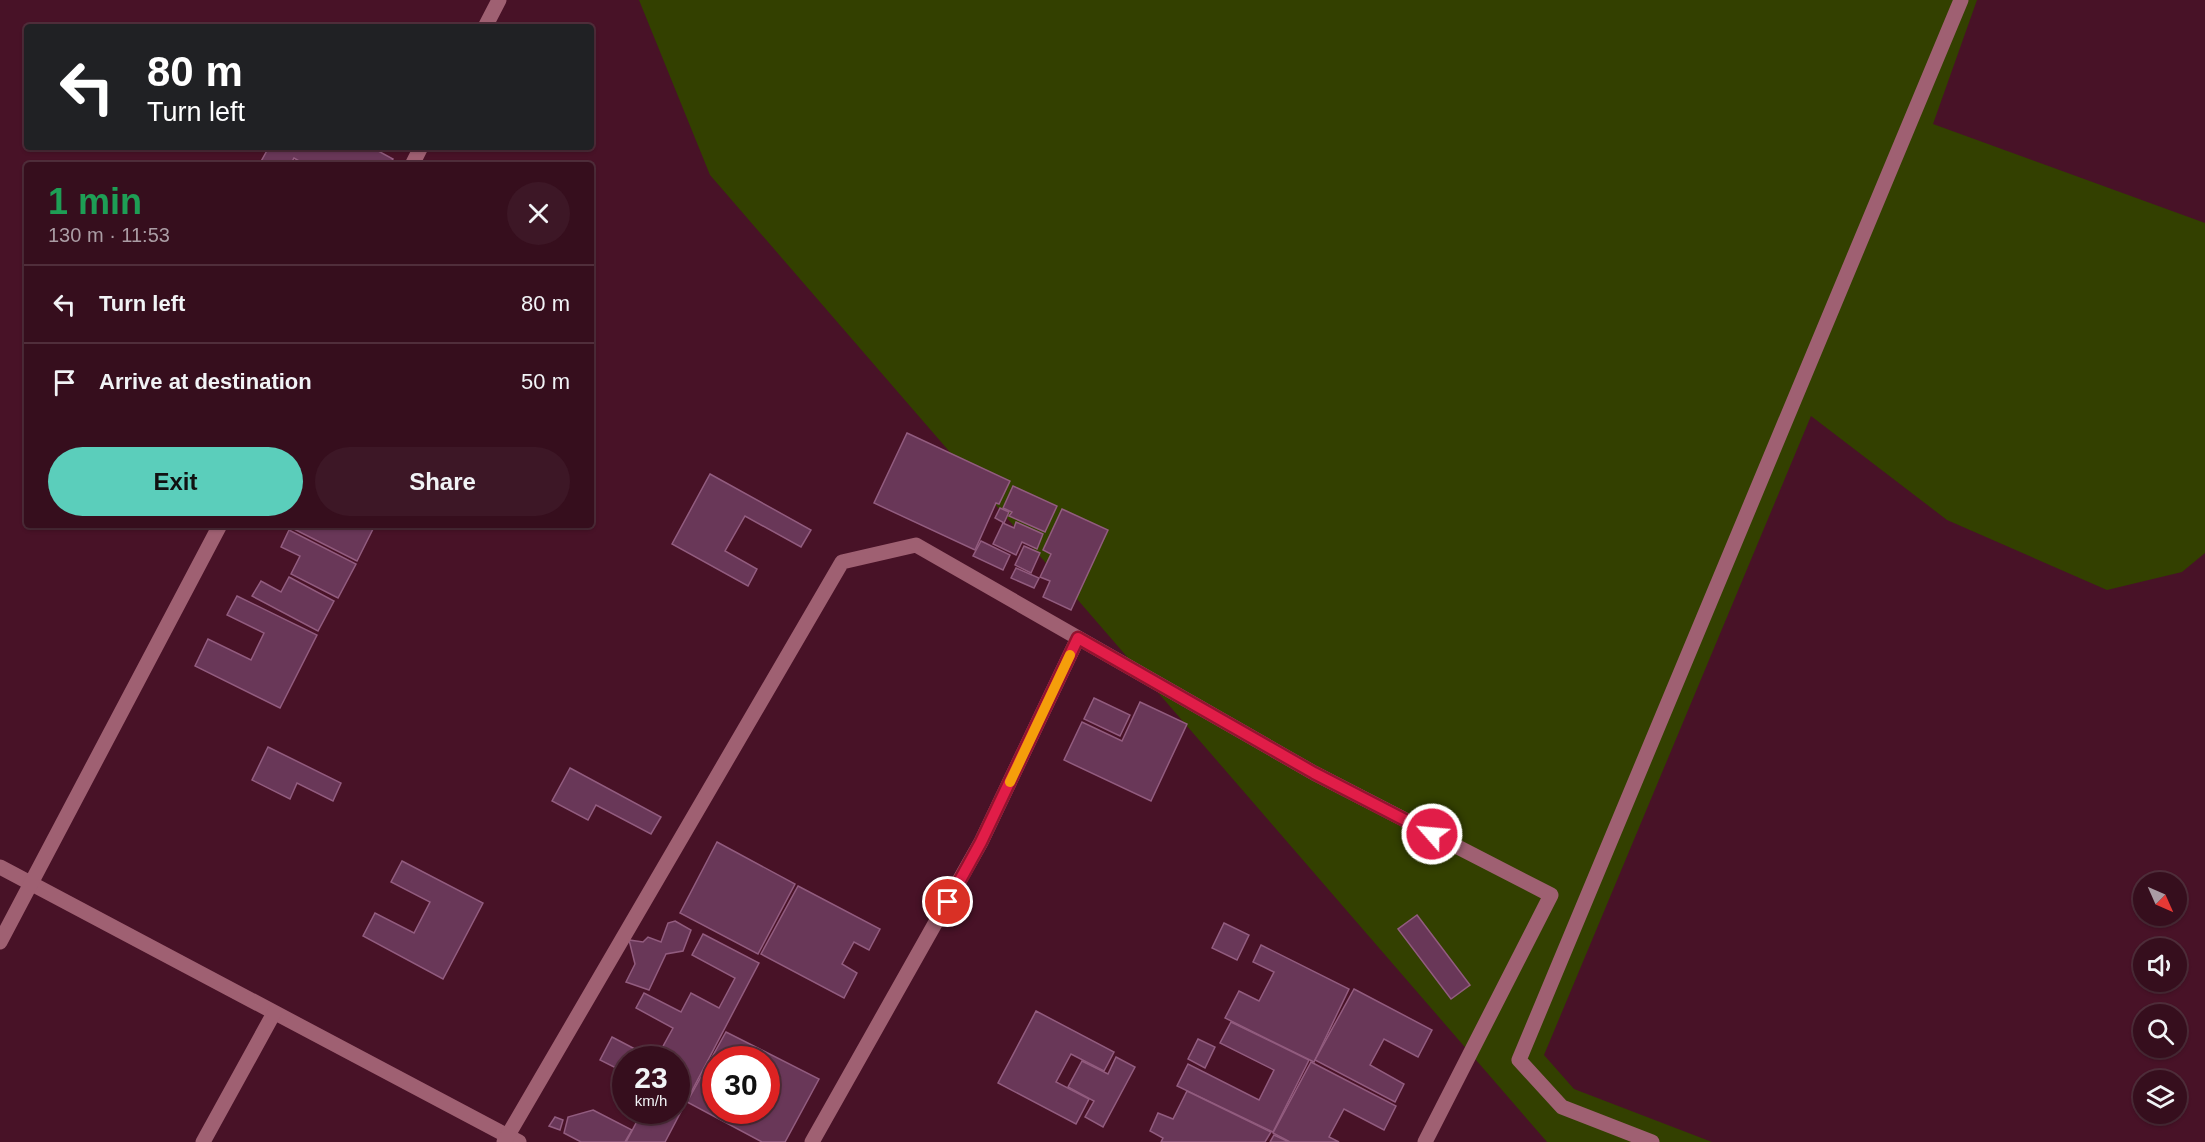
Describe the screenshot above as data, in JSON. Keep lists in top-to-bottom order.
{
  "north": "bottom right",
  "page": {
    "turn": ["80 m", "Turn left"],
    "heading": ["1 min", "130 m · 11:53"],
    "list": [
      {
        "name": "Turn left",
        "value": "80 m"
      },
      {
        "name": "Arrive at destination",
        "value": "50 m"
      }
    ],
    "buttons": ["Exit", "Share"],
    "speed": "23 km/h",
    "limit": "30"
  }
}
